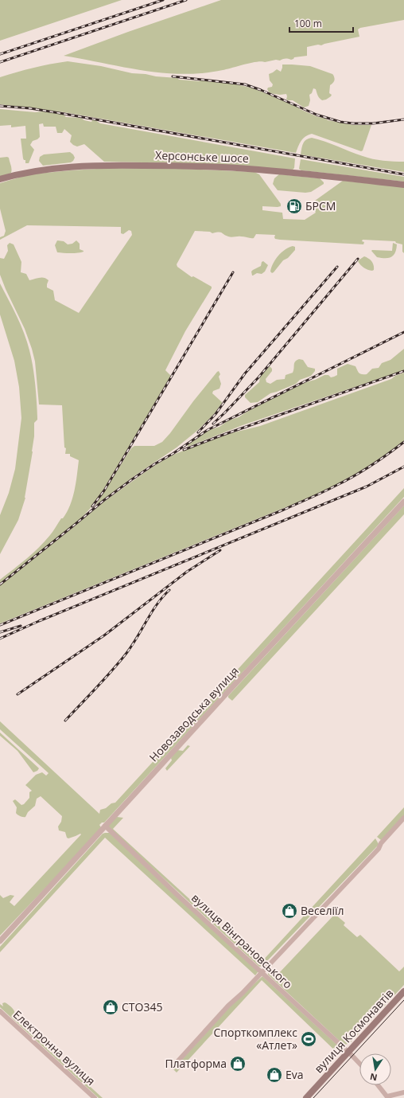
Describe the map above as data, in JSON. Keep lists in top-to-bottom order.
{
  "streets": {
    "main road": ["Херсонське шосе", "вулиця Космонавтів"],
    "street": ["Новозаводська вулиця", "вулиця Вінграновського", "Електронна вулиця"]
  },
  "crossings": [
    ["Новозаводська вулиця", "вулиця Вінграновського"],
    ["вулиця Вінграновського", "вулиця Космонавтів"]
  ],
  "places": {
    "fuel station": ["БРСМ"],
    "shop": [
      "Веселіїл",
      "СТО345",
      "Платформа",
      "Eva"
    ],
    "sports": ["Спорткомплекс «Атлет»"]
  },
  "scale_bar": "100 m",
  "north": "bottom"
}
